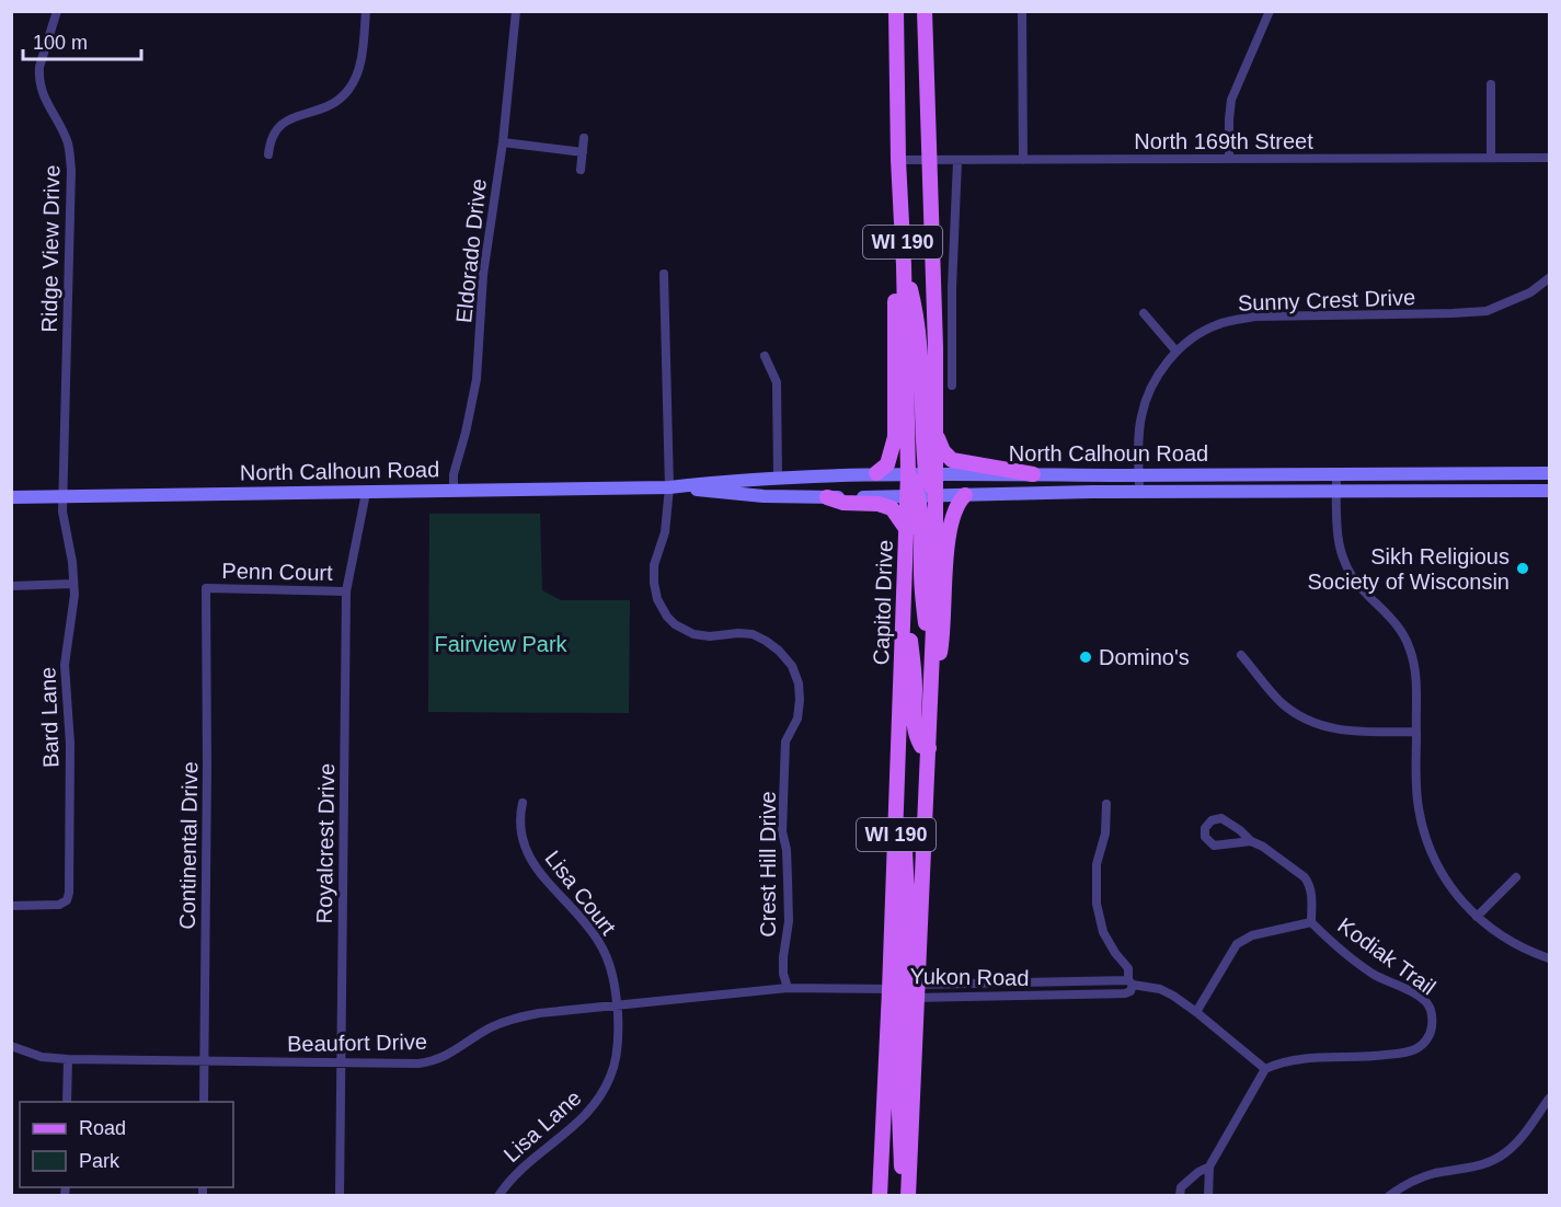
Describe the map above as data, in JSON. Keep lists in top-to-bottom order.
{
  "streets": {
    "main road": ["WI 190", "North Calhoun Road", "Capitol Drive"],
    "street": [
      "North 169th Street",
      "Ridge View Drive",
      "Eldorado Drive",
      "Sunny Crest Drive",
      "Penn Court",
      "Bard Lane",
      "Royalcrest Drive",
      "Continental Drive",
      "Crest Hill Drive",
      "Lisa Court",
      "Kodiak Trail",
      "Yukon Road",
      "Beaufort Drive",
      "Lisa Lane"
    ]
  },
  "crossings": [
    ["North 169th Street", "WI 190"],
    ["WI 190", "North Calhoun Road"],
    ["WI 190", "Capitol Drive"],
    ["WI 190", "Yukon Road"],
    ["WI 190", "Beaufort Drive"],
    ["Ridge View Drive", "North Calhoun Road"],
    ["Ridge View Drive", "Bard Lane"],
    ["Eldorado Drive", "North Calhoun Road"],
    ["Sunny Crest Drive", "North Calhoun Road"],
    ["North Calhoun Road", "Capitol Drive"],
    ["North Calhoun Road", "Bard Lane"],
    ["North Calhoun Road", "Royalcrest Drive"],
    ["North Calhoun Road", "Crest Hill Drive"],
    ["Penn Court", "Royalcrest Drive"],
    ["Penn Court", "Continental Drive"],
    ["Capitol Drive", "Yukon Road"],
    ["Capitol Drive", "Beaufort Drive"],
    ["Royalcrest Drive", "Beaufort Drive"],
    ["Continental Drive", "Beaufort Drive"],
    ["Crest Hill Drive", "Beaufort Drive"],
    ["Lisa Court", "Beaufort Drive"],
    ["Lisa Court", "Lisa Lane"],
    ["Kodiak Trail", "Yukon Road"],
    ["Yukon Road", "Beaufort Drive"],
    ["Beaufort Drive", "Lisa Lane"]
  ],
  "parks": ["Fairview Park"],
  "places": ["Sikh Religious Society of Wisconsin", "Domino's"],
  "legend": ["Road", "Park"],
  "scale_bar": "100 m"
}
